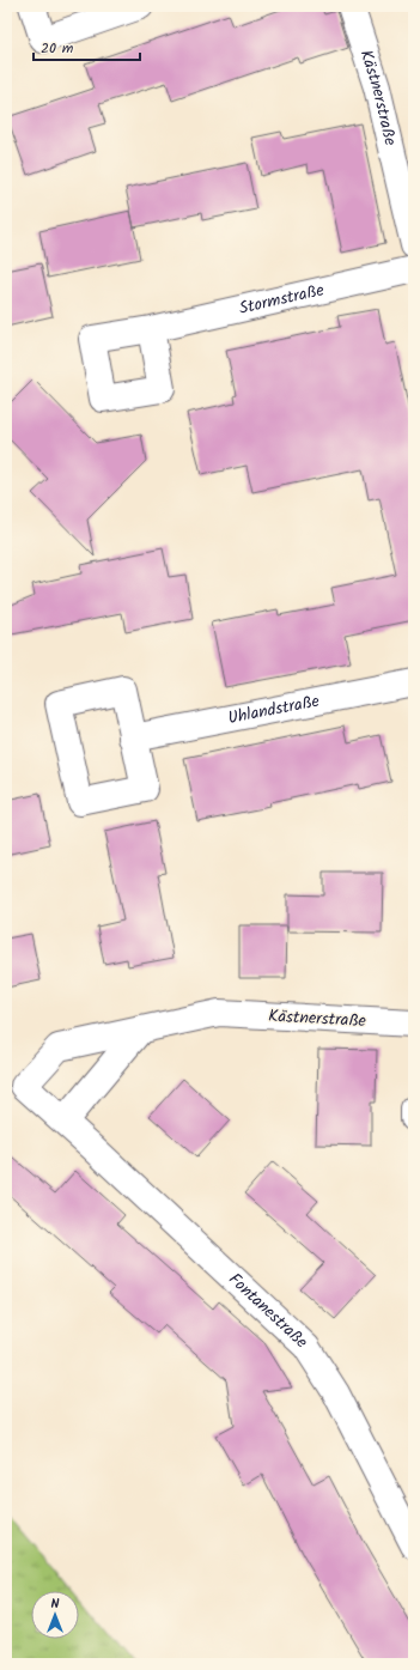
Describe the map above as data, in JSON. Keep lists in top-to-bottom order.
{
  "streets": {
    "street": [
      "Kästnerstraße",
      "Stormstraße",
      "Uhlandstraße",
      "Fontanestraße"
    ]
  },
  "crossings": [
    ["Kästnerstraße", "Fontanestraße"]
  ],
  "scale_bar": "20 m",
  "north": "top"
}
